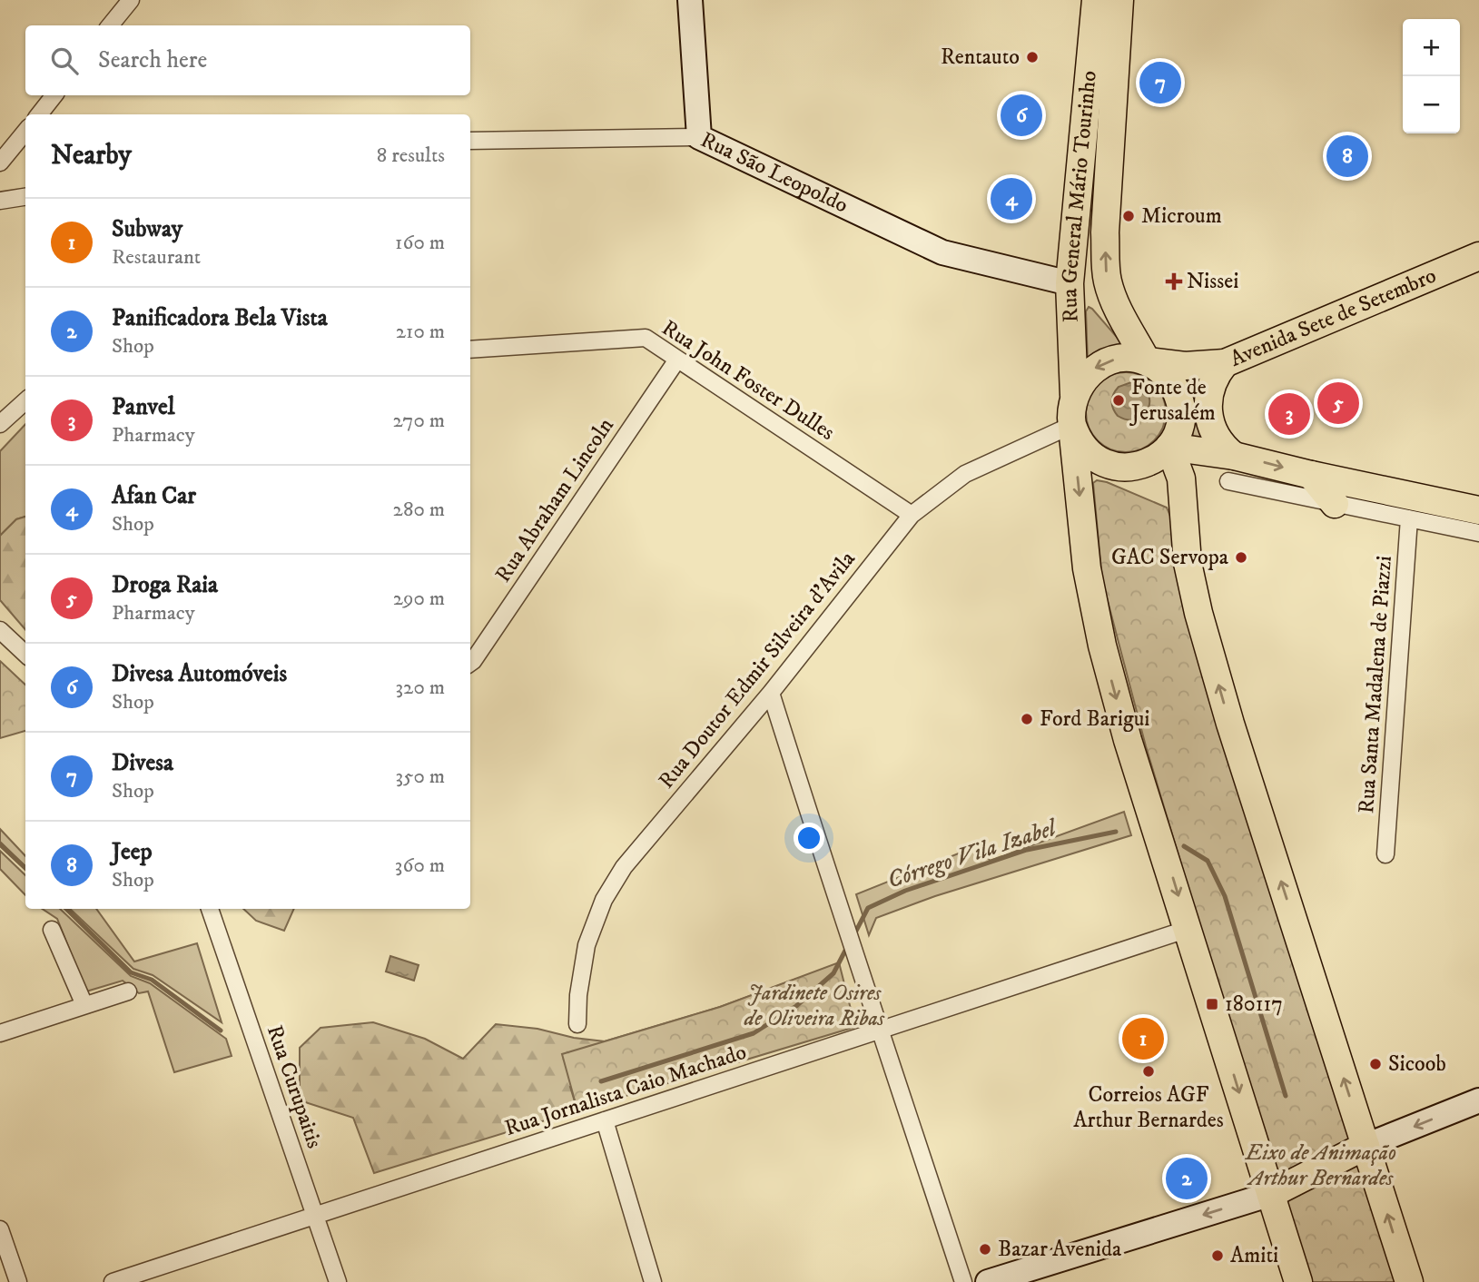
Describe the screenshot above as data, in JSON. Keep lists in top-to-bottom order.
{
  "streets": {
    "main road": ["Rua General Mário Tourinho", "Avenida Sete de Setembro"],
    "street": [
      "Rua São Leopoldo",
      "Rua John Foster Dulles",
      "Rua Abraham Lincoln",
      "Rua Doutor Edmir Silveira d'Avila",
      "Rua Santa Madalena de Piazzi",
      "Rua Curupaitis",
      "Rua Jornalista Caio Machado"
    ]
  },
  "crossings": [
    ["Rua São Leopoldo", "Rua General Mário Tourinho"],
    ["Rua General Mário Tourinho", "Avenida Sete de Setembro"],
    ["Rua General Mário Tourinho", "Rua Doutor Edmir Silveira d'Avila"],
    ["Avenida Sete de Setembro", "Rua Doutor Edmir Silveira d'Avila"],
    ["Rua John Foster Dulles", "Rua Abraham Lincoln"],
    ["Rua John Foster Dulles", "Rua Doutor Edmir Silveira d'Avila"],
    ["Rua Curupaitis", "Rua Jornalista Caio Machado"]
  ],
  "water": ["Córrego Vila Izabel"],
  "parks": ["Jardinete Osires de Oliveira Ribas", "Eixo de Animação Arthur Bernardes"],
  "places": {
    "other": [
      "Rentauto",
      "Microum",
      "Fonte de Jerusalém",
      "GAC Servopa",
      "Ford Barigui",
      "Sicoob",
      "Correios AGF Arthur Bernardes",
      "Bazar Avenida",
      "Amiti"
    ],
    "health": ["Nissei"],
    "transit": ["180117"]
  },
  "page": {
    "map_buttons": ["+", "−"],
    "search": "Search here",
    "pins": [
      "7",
      "6",
      "8",
      "4",
      "5",
      "3",
      "1",
      "2"
    ],
    "heading": ["Nearby", "8 results"],
    "list": [
      {
        "mark": "1",
        "name": "Subway",
        "note": "Restaurant",
        "value": "160 m"
      },
      {
        "mark": "2",
        "name": "Panificadora Bela Vista",
        "note": "Shop",
        "value": "210 m"
      },
      {
        "mark": "3",
        "name": "Panvel",
        "note": "Pharmacy",
        "value": "270 m"
      },
      {
        "mark": "4",
        "name": "Afan Car",
        "note": "Shop",
        "value": "280 m"
      },
      {
        "mark": "5",
        "name": "Droga Raia",
        "note": "Pharmacy",
        "value": "290 m"
      },
      {
        "mark": "6",
        "name": "Divesa Automóveis",
        "note": "Shop",
        "value": "320 m"
      },
      {
        "mark": "7",
        "name": "Divesa",
        "note": "Shop",
        "value": "350 m"
      },
      {
        "mark": "8",
        "name": "Jeep",
        "note": "Shop",
        "value": "360 m"
      }
    ]
  }
}
